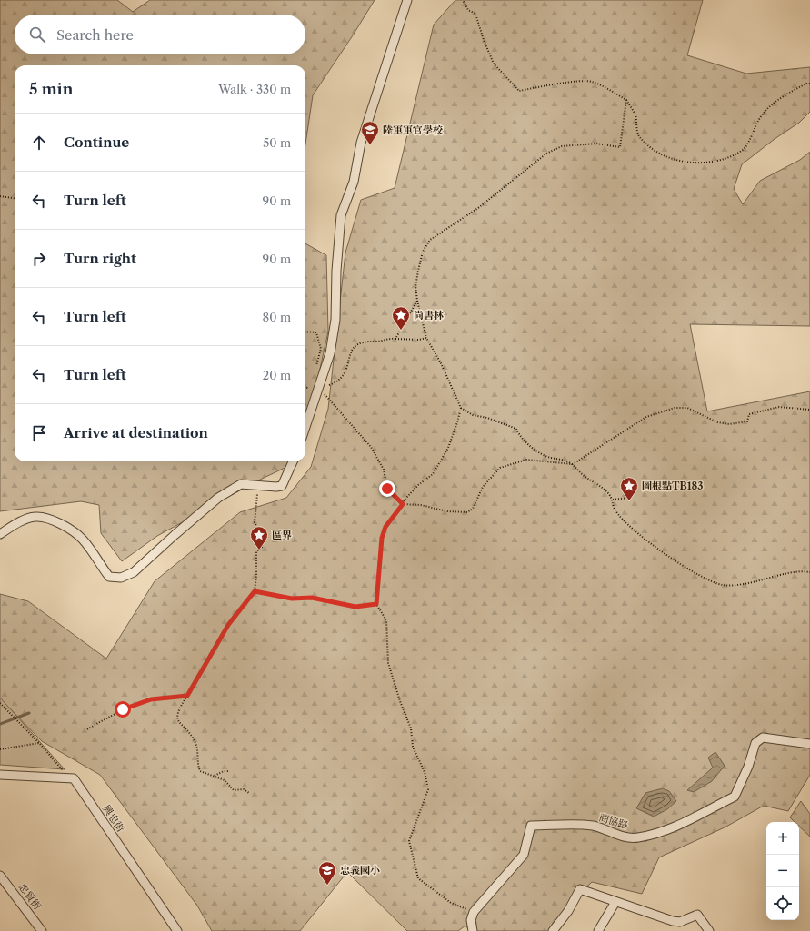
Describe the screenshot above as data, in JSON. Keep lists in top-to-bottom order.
{
  "streets": {
    "street": ["興忠街", "商協路", "忠貿街"]
  },
  "places": {
    "school or university": ["陸軍軍官學校", "忠義國小"],
    "place": ["尚書林", "圖根點TB183", "區界"]
  },
  "page": {
    "search": "Search here",
    "heading": ["5 min", "Walk · 330 m"],
    "list": [
      ["Continue", "50 m"],
      ["Turn left", "90 m"],
      ["Turn right", "90 m"],
      ["Turn left", "80 m"],
      ["Turn left", "20 m"],
      "Arrive at destination"
    ],
    "map_buttons": ["+", "−"]
  }
}
